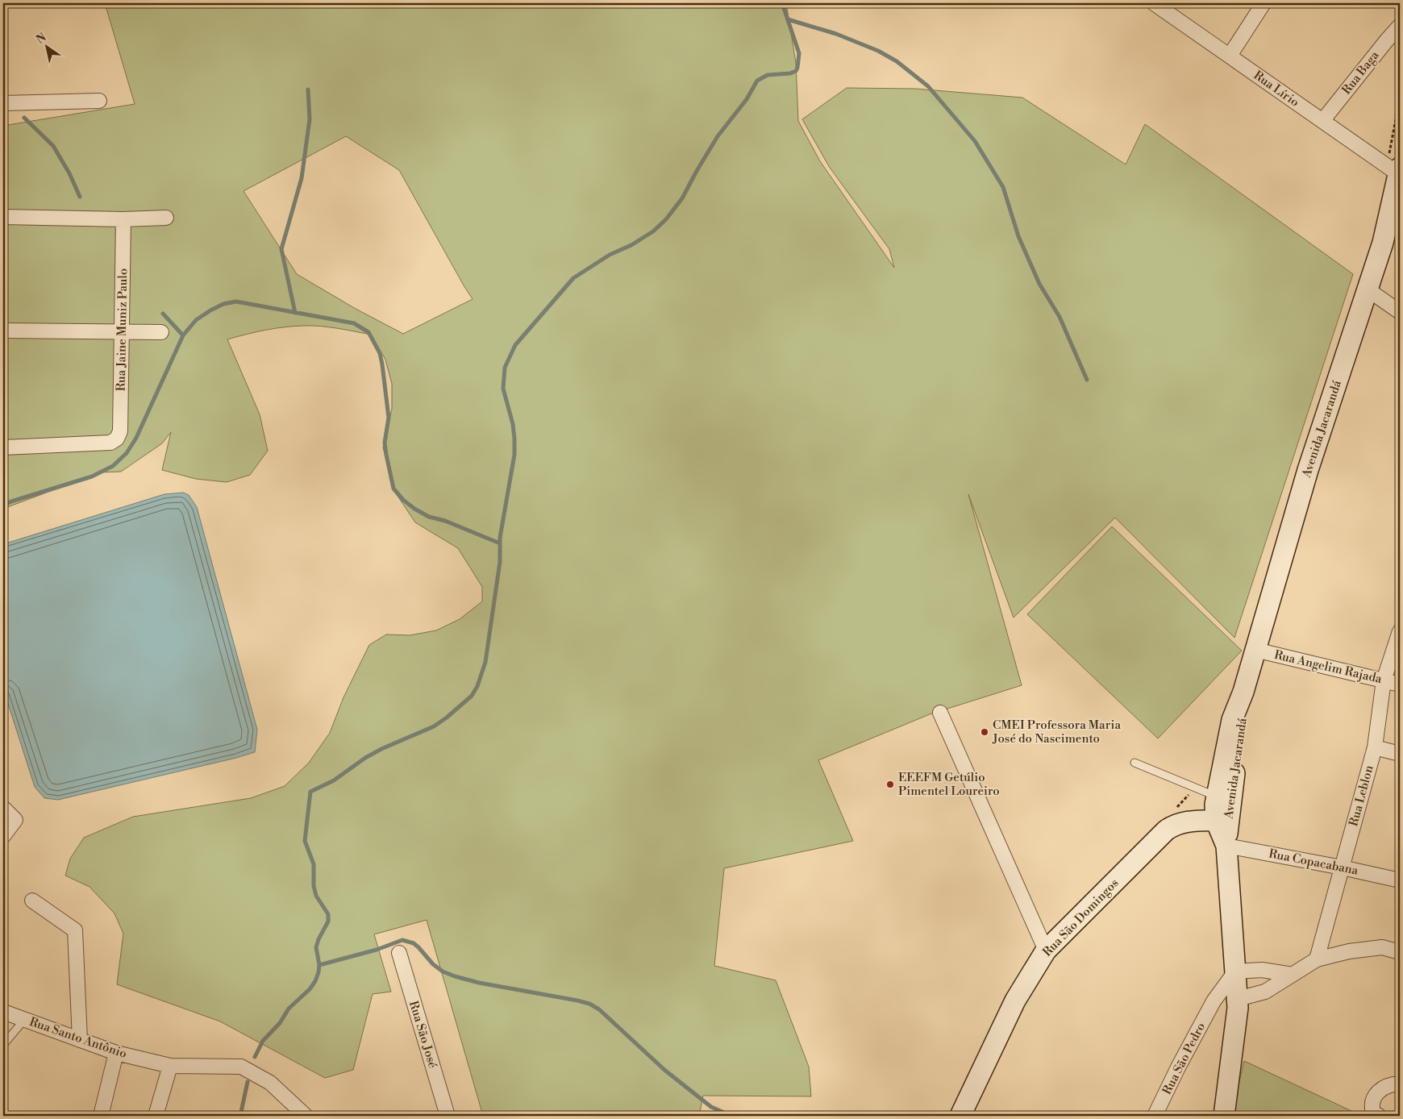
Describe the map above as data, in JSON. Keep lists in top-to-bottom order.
{
  "streets": {
    "main road": ["Avenida Jacarandá", "Rua São Domingos"],
    "street": [
      "Rua Baga",
      "Rua Lírio",
      "Rua Jaine Muniz Paulo",
      "Rua Angelim Rajada",
      "Rua Leblon",
      "Rua Copacabana",
      "Rua São José",
      "Rua Santo Antônio",
      "Rua São Pedro"
    ]
  },
  "crossings": [
    ["Rua Baga", "Rua Lírio"],
    ["Rua Lírio", "Avenida Jacarandá"],
    ["Avenida Jacarandá", "Rua Angelim Rajada"],
    ["Avenida Jacarandá", "Rua Copacabana"],
    ["Avenida Jacarandá", "Rua São Domingos"],
    ["Avenida Jacarandá", "Rua São Pedro"],
    ["Rua Angelim Rajada", "Rua Leblon"],
    ["Rua Leblon", "Rua Copacabana"]
  ],
  "places": ["CMEI Professora Maria José do Nascimento", "EEEFM Getúlio Pimentel Loureiro"],
  "north": "top left"
}
